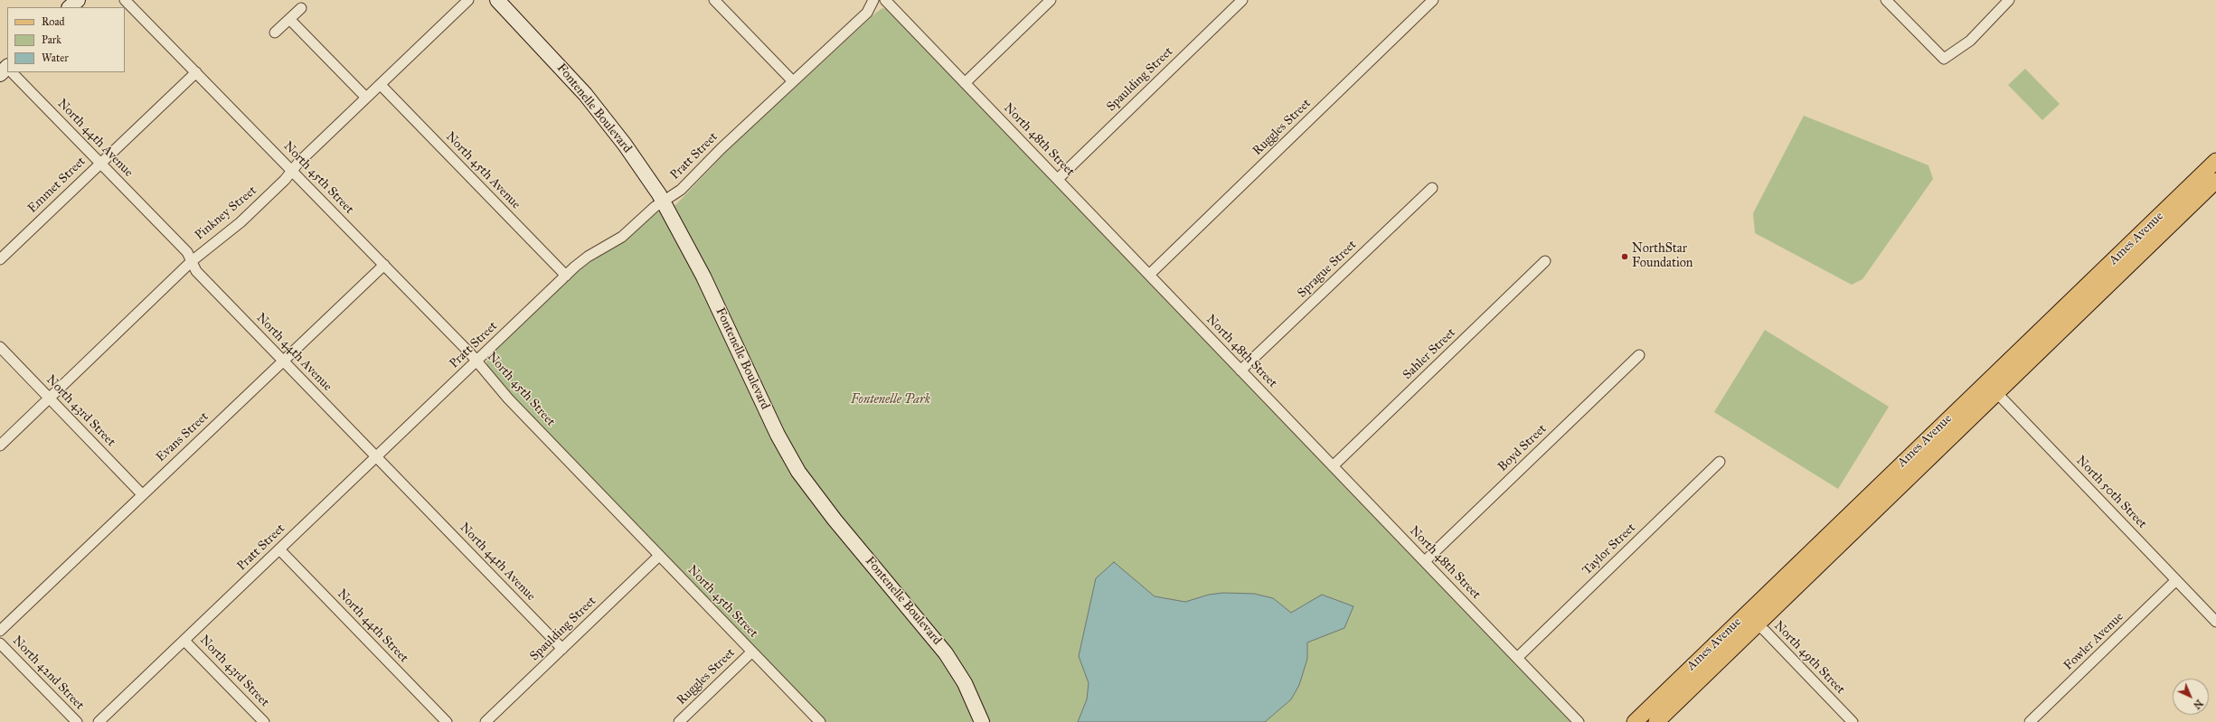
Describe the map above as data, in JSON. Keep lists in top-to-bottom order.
{
  "streets": {
    "main road": ["Fontenelle Boulevard", "Ames Avenue"],
    "street": [
      "Spaulding Street",
      "Ruggles Street",
      "North 44th Avenue",
      "North 48th Street",
      "Pratt Street",
      "North 45th Avenue",
      "North 45th Street",
      "Emmet Street",
      "Pinkney Street",
      "Sprague Street",
      "Sahler Street",
      "North 43rd Street",
      "Evans Street",
      "Boyd Street",
      "North 50th Street",
      "Taylor Street",
      "North 44th Street",
      "Fowler Avenue",
      "North 49th Street",
      "North 42nd Street"
    ]
  },
  "crossings": [
    ["Spaulding Street", "North 44th Avenue"],
    ["Spaulding Street", "North 48th Street"],
    ["Spaulding Street", "North 45th Street"],
    ["Fontenelle Boulevard", "Pratt Street"],
    ["Ruggles Street", "North 48th Street"],
    ["Ruggles Street", "North 45th Street"],
    ["North 44th Avenue", "Pratt Street"],
    ["North 44th Avenue", "Emmet Street"],
    ["North 44th Avenue", "Pinkney Street"],
    ["North 44th Avenue", "Evans Street"],
    ["North 48th Street", "Sprague Street"],
    ["North 48th Street", "Sahler Street"],
    ["North 48th Street", "Boyd Street"],
    ["North 48th Street", "Taylor Street"],
    ["Pratt Street", "North 45th Avenue"],
    ["Pratt Street", "North 45th Street"],
    ["Pratt Street", "North 43rd Street"],
    ["Pratt Street", "North 44th Street"],
    ["North 45th Avenue", "Pinkney Street"],
    ["North 45th Street", "Emmet Street"],
    ["North 45th Street", "Pinkney Street"],
    ["North 45th Street", "Evans Street"],
    ["Pinkney Street", "North 43rd Street"],
    ["Ames Avenue", "North 50th Street"],
    ["Ames Avenue", "North 49th Street"],
    ["North 43rd Street", "Evans Street"],
    ["North 50th Street", "Fowler Avenue"]
  ],
  "parks": ["Fontenelle Park"],
  "places": ["NorthStar Foundation"],
  "legend": ["Road", "Park", "Water"],
  "north": "bottom right"
}
